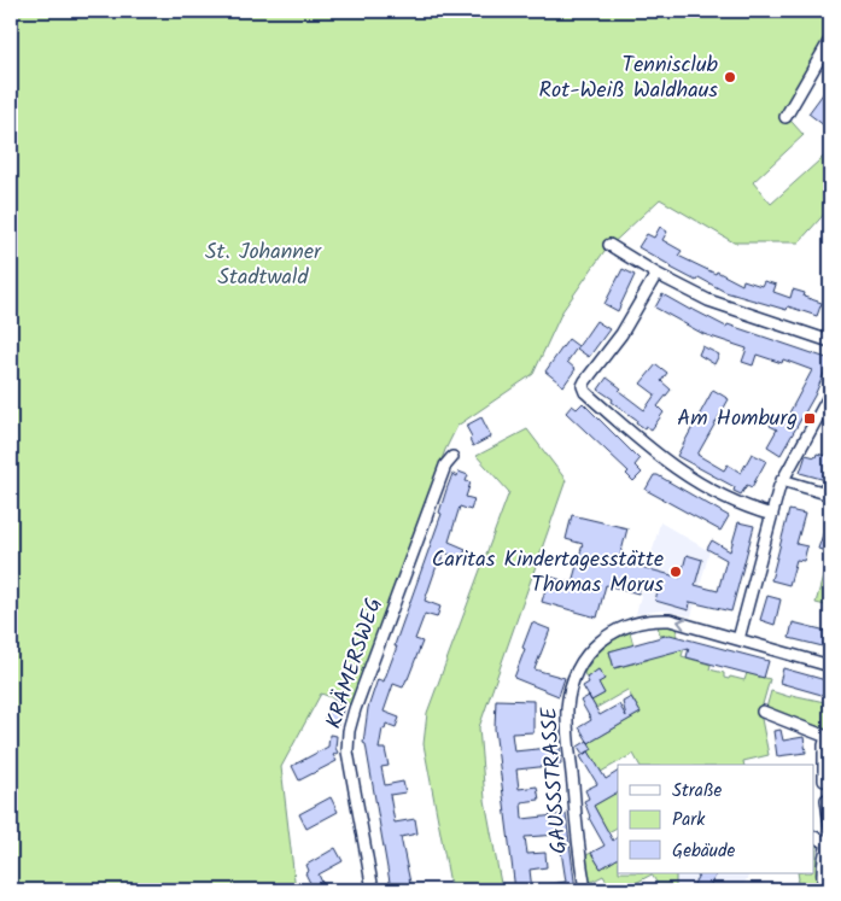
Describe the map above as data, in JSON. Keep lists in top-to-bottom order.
{
  "streets": {
    "street": ["KRÄMERSWEG", "GAUSSSTRASSE"]
  },
  "parks": ["St. Johanner Stadtwald"],
  "places": {
    "other": ["Tennisclub Rot-Weiß Waldhaus", "Caritas Kindertagesstätte Thomas Morus"],
    "transit": ["Am Homburg"]
  },
  "legend": ["Straße", "Park", "Gebäude"]
}
